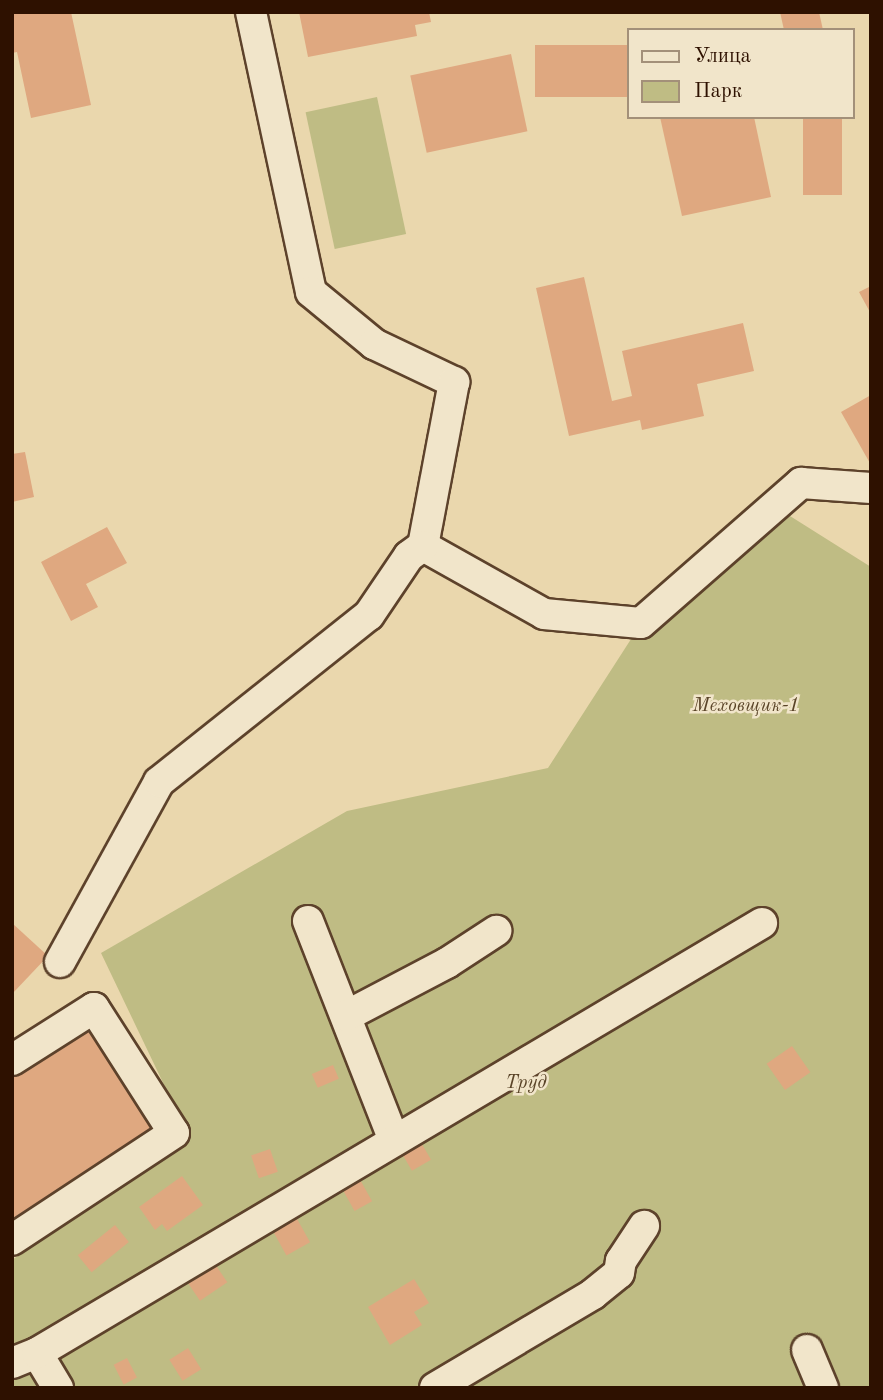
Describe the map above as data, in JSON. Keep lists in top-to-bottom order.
{
  "parks": ["Меховщик-1", "Труд"],
  "legend": ["Улица", "Парк"]
}
